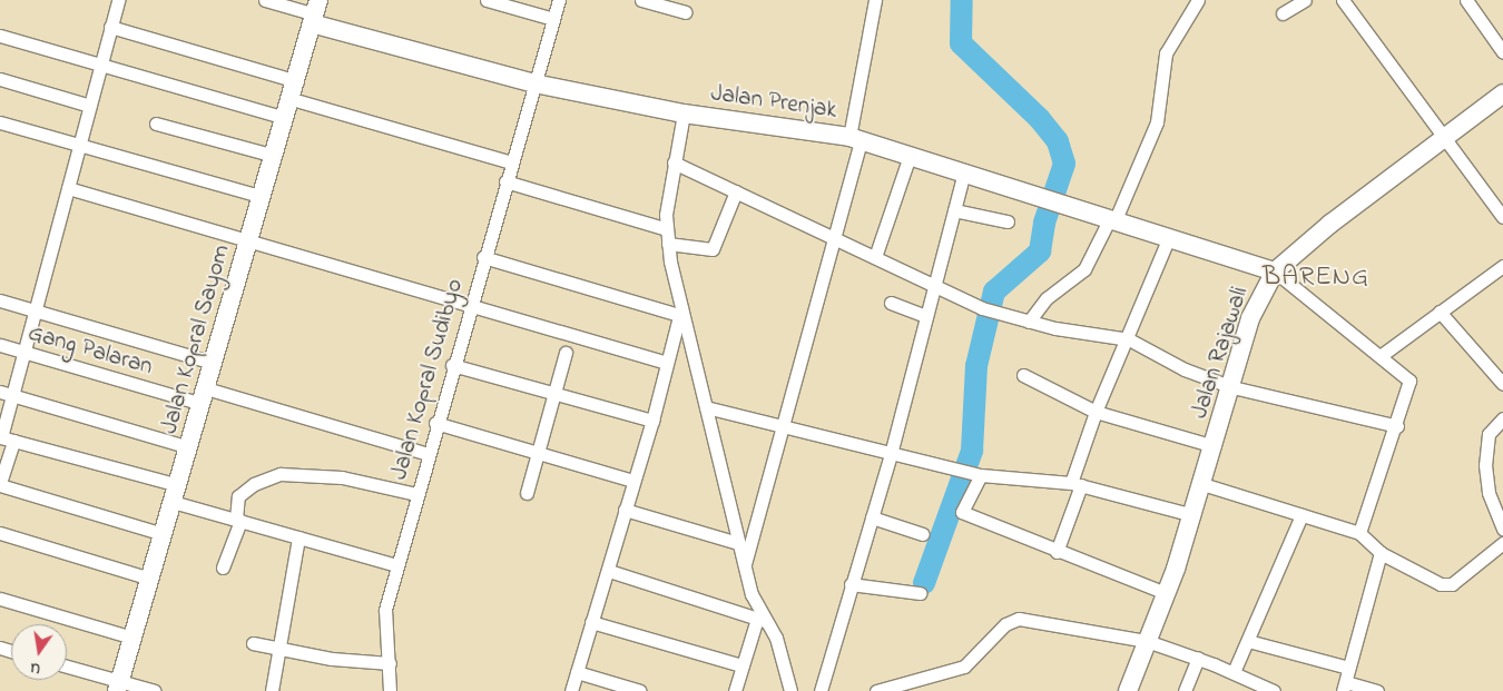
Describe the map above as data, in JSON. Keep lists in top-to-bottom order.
{
  "streets": {
    "street": [
      "Jalan Prenjak",
      "Jalan Kopral Sayom",
      "Gang Palaran",
      "Jalan Rajawali",
      "Jalan Kopral Sudibyo"
    ]
  },
  "crossings": [
    ["Jalan Prenjak", "Jalan Kopral Sayom"],
    ["Jalan Prenjak", "Jalan Rajawali"],
    ["Jalan Prenjak", "Jalan Kopral Sudibyo"],
    ["Jalan Kopral Sayom", "Gang Palaran"],
    ["Gang Palaran", "Jalan Kopral Sudibyo"]
  ],
  "districts": ["BARENG"],
  "north": "bottom"
}
